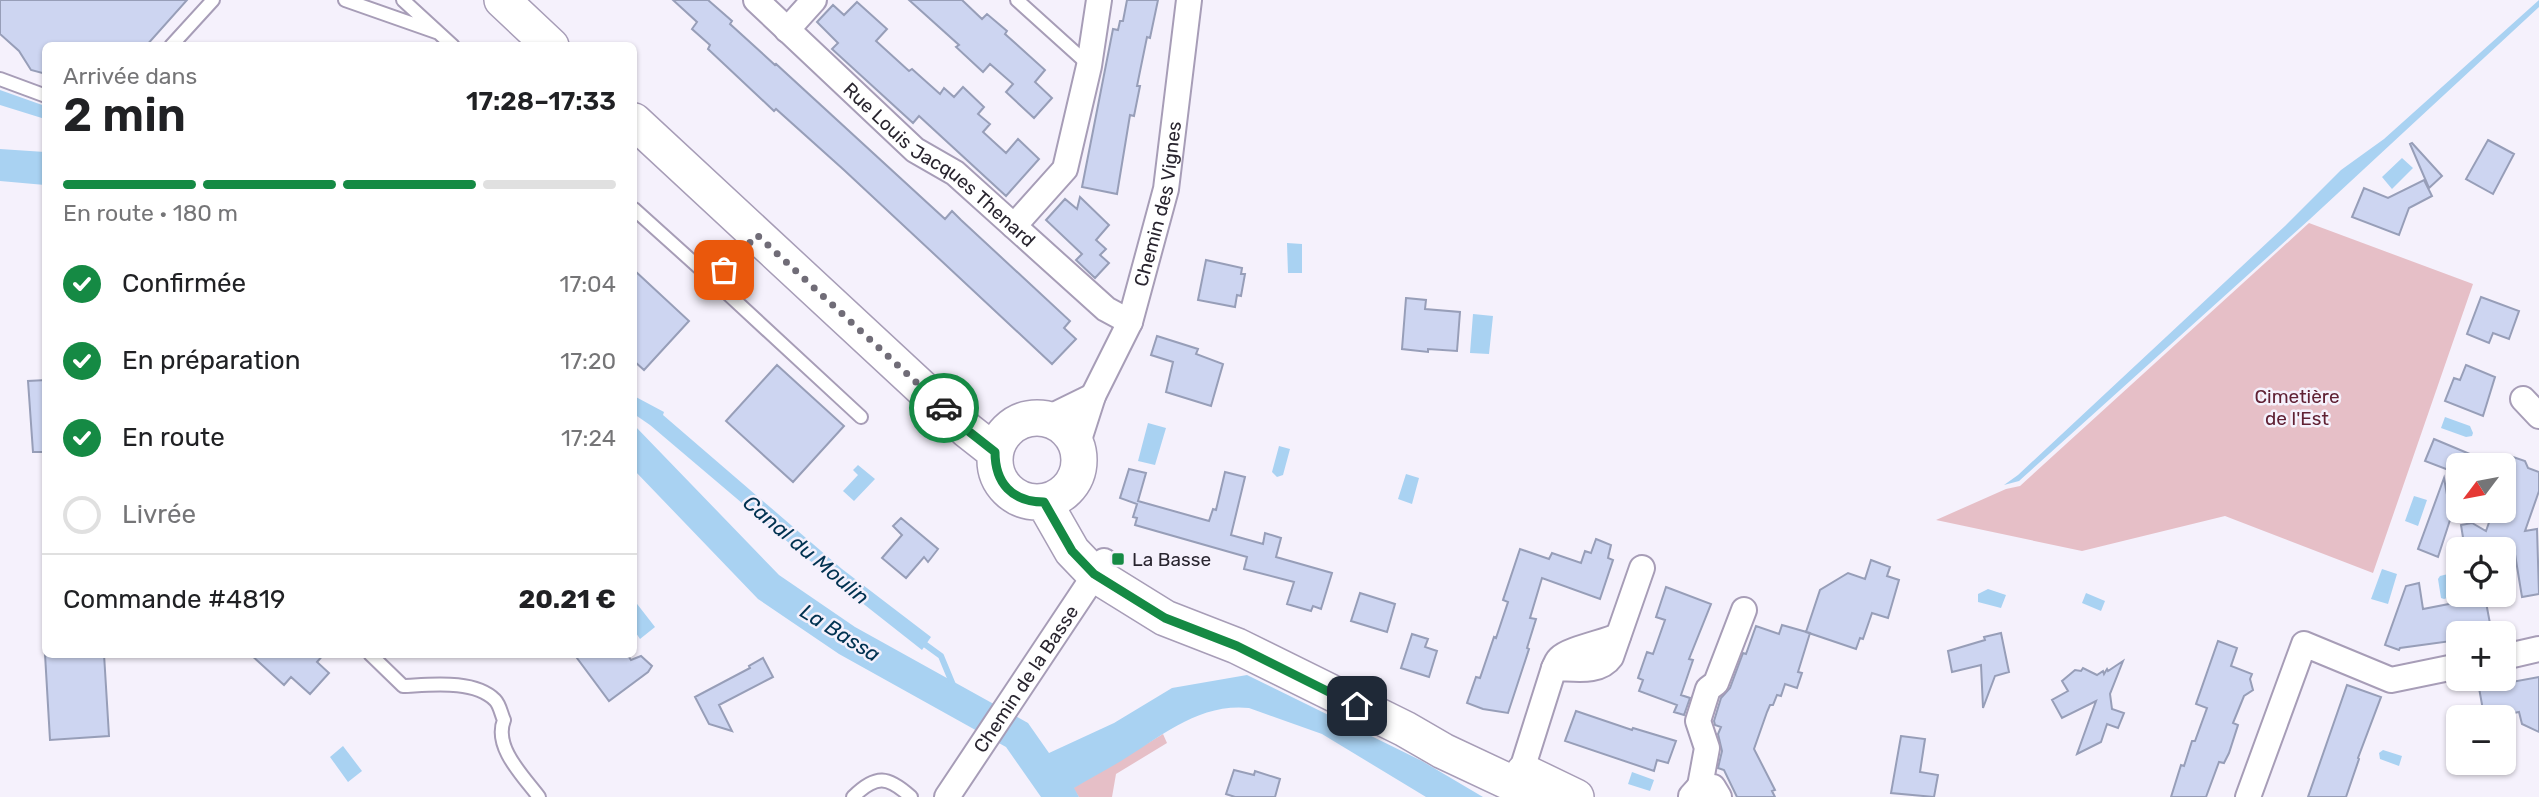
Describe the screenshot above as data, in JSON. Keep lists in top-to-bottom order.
{
  "streets": {
    "street": ["Rue Louis Jacques Thenard", "Chemin des Vignes", "Chemin de la Basse"]
  },
  "crossings": [
    ["Rue Louis Jacques Thenard", "Chemin des Vignes"]
  ],
  "water": ["Canal du Moulin", "La Bassa"],
  "parks": ["Cimetière de l'Est"],
  "places": {
    "transit": ["La Basse"]
  },
  "north": "bottom left",
  "page": {
    "heading": ["2 min", "Arrivée dans", "17:28–17:33"],
    "panel": ["Commande #4819", "20.21 €"],
    "bar": "En route · 180 m",
    "list": [
      ["Confirmée", "17:04"],
      ["En préparation", "17:20"],
      ["En route", "17:24"],
      "Livrée"
    ],
    "map_buttons": ["+", "−"]
  }
}
